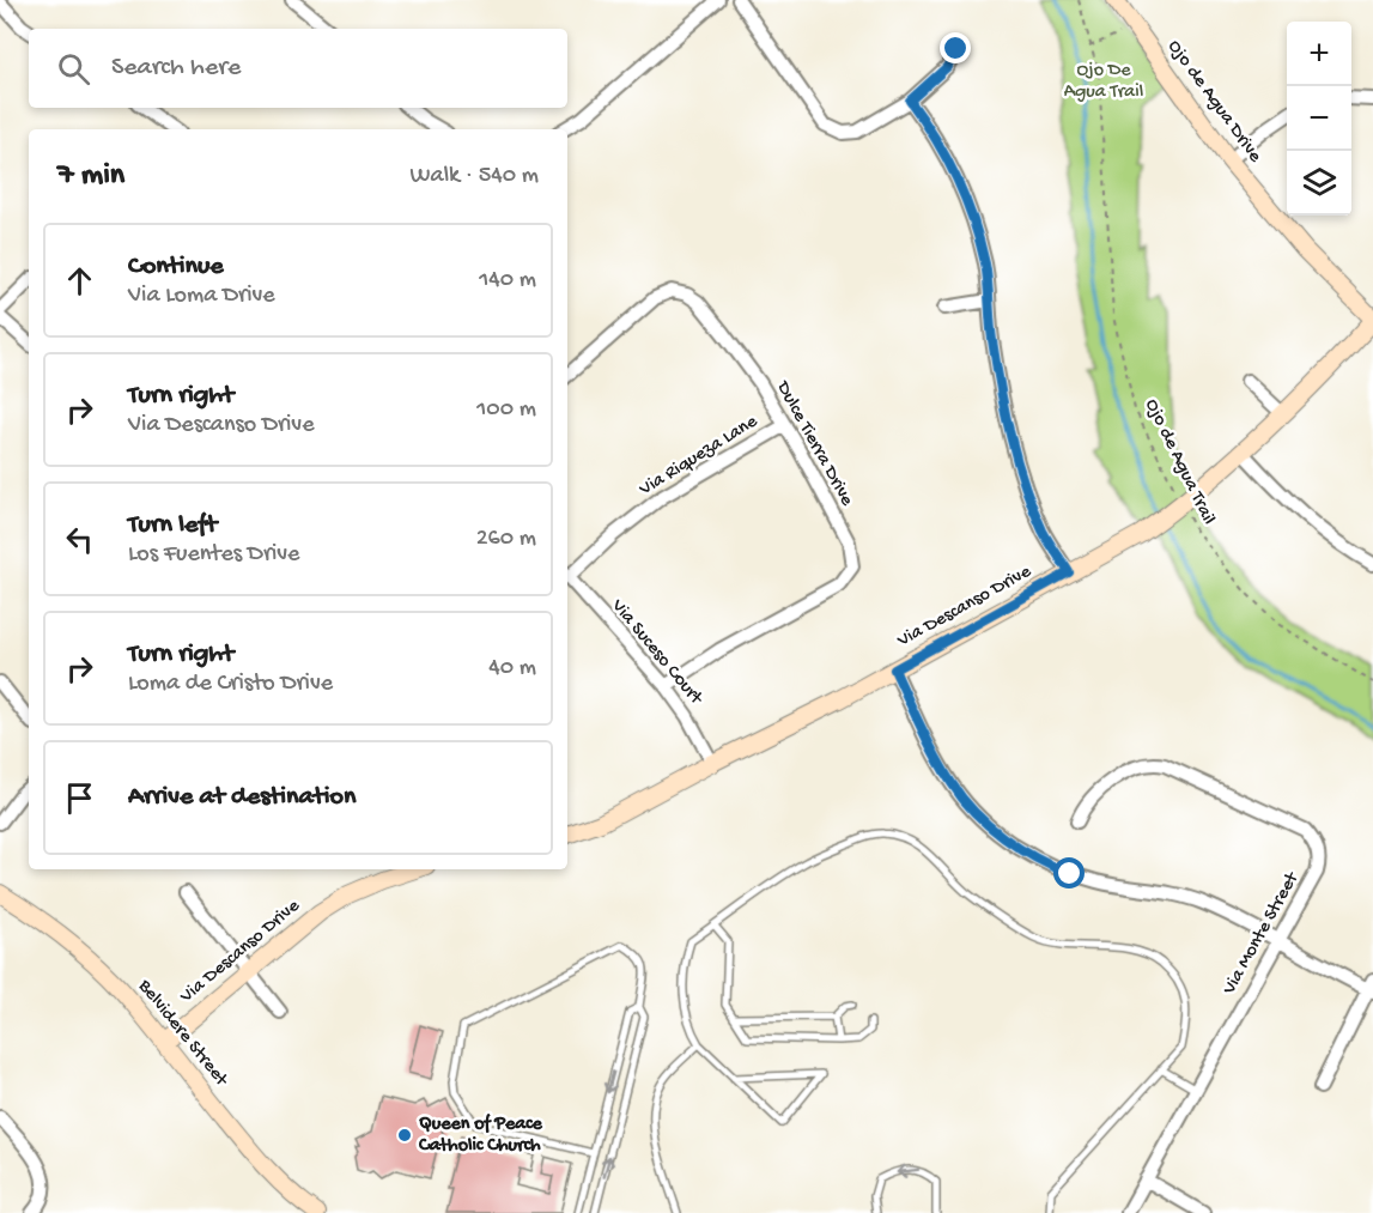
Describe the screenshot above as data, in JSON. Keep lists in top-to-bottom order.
{
  "streets": {
    "street": [
      "Ojo de Agua Drive",
      "Dulce Tierra Drive",
      "Via Riqueza Lane",
      "Via Descanso Drive",
      "Via Suceso Court",
      "Via Monte Street",
      "Belvidere Street"
    ],
    "path": ["Ojo de Agua Trail"]
  },
  "crossings": [
    ["Ojo de Agua Drive", "Via Descanso Drive"],
    ["Dulce Tierra Drive", "Via Riqueza Lane"],
    ["Dulce Tierra Drive", "Via Suceso Court"],
    ["Ojo de Agua Trail", "Via Descanso Drive"],
    ["Via Descanso Drive", "Via Suceso Court"],
    ["Via Descanso Drive", "Belvidere Street"]
  ],
  "parks": ["Ojo De Agua Trail"],
  "places": ["Queen of Peace Catholic Church"],
  "page": {
    "map_buttons": ["+", "−"],
    "search": "Search here",
    "heading": ["7 min", "Walk · 540 m"],
    "list": [
      ["Continue", "Via Loma Drive", "140 m"],
      ["Turn right", "Via Descanso Drive", "100 m"],
      ["Turn left", "Los Fuentes Drive", "260 m"],
      ["Turn right", "Loma de Cristo Drive", "40 m"],
      "Arrive at destination"
    ]
  }
}
